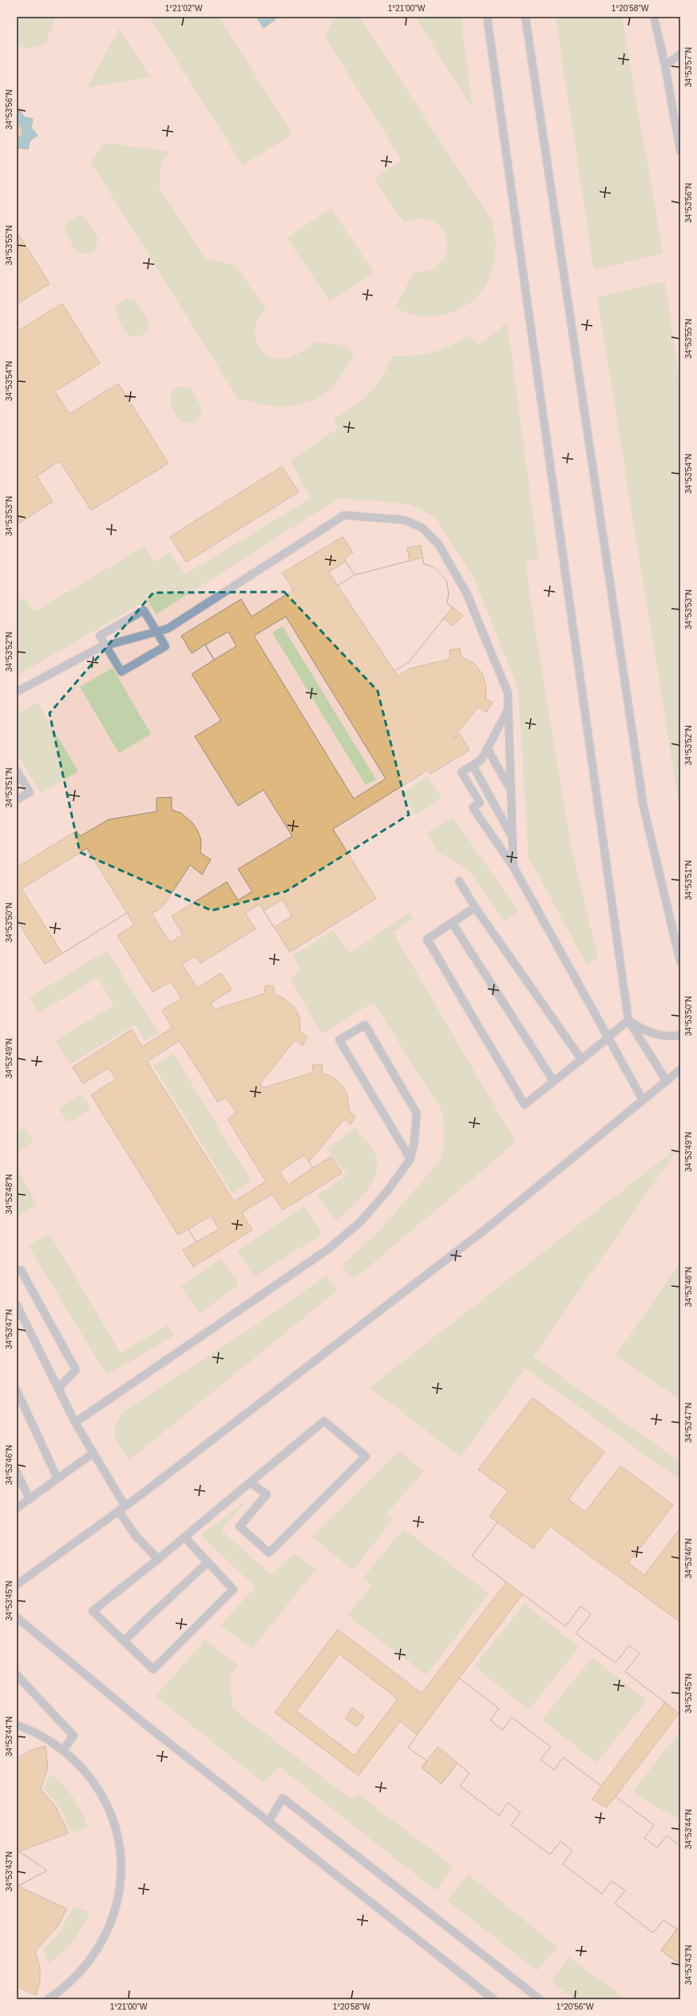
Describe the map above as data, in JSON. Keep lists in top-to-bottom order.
{
  "coordinates": [
    "1°21'02\"W",
    "1°21'00\"W",
    "1°20'58\"W",
    "34°53'57\"N",
    "34°53'56\"N",
    "34°53'55\"N",
    "34°53'54\"N",
    "34°53'53\"N",
    "34°53'52\"N",
    "34°53'51\"N",
    "34°53'50\"N",
    "34°53'49\"N",
    "34°53'48\"N",
    "34°53'47\"N",
    "34°53'46\"N",
    "34°53'45\"N",
    "34°53'44\"N",
    "34°53'43\"N",
    "1°20'56\"W"
  ]
}
